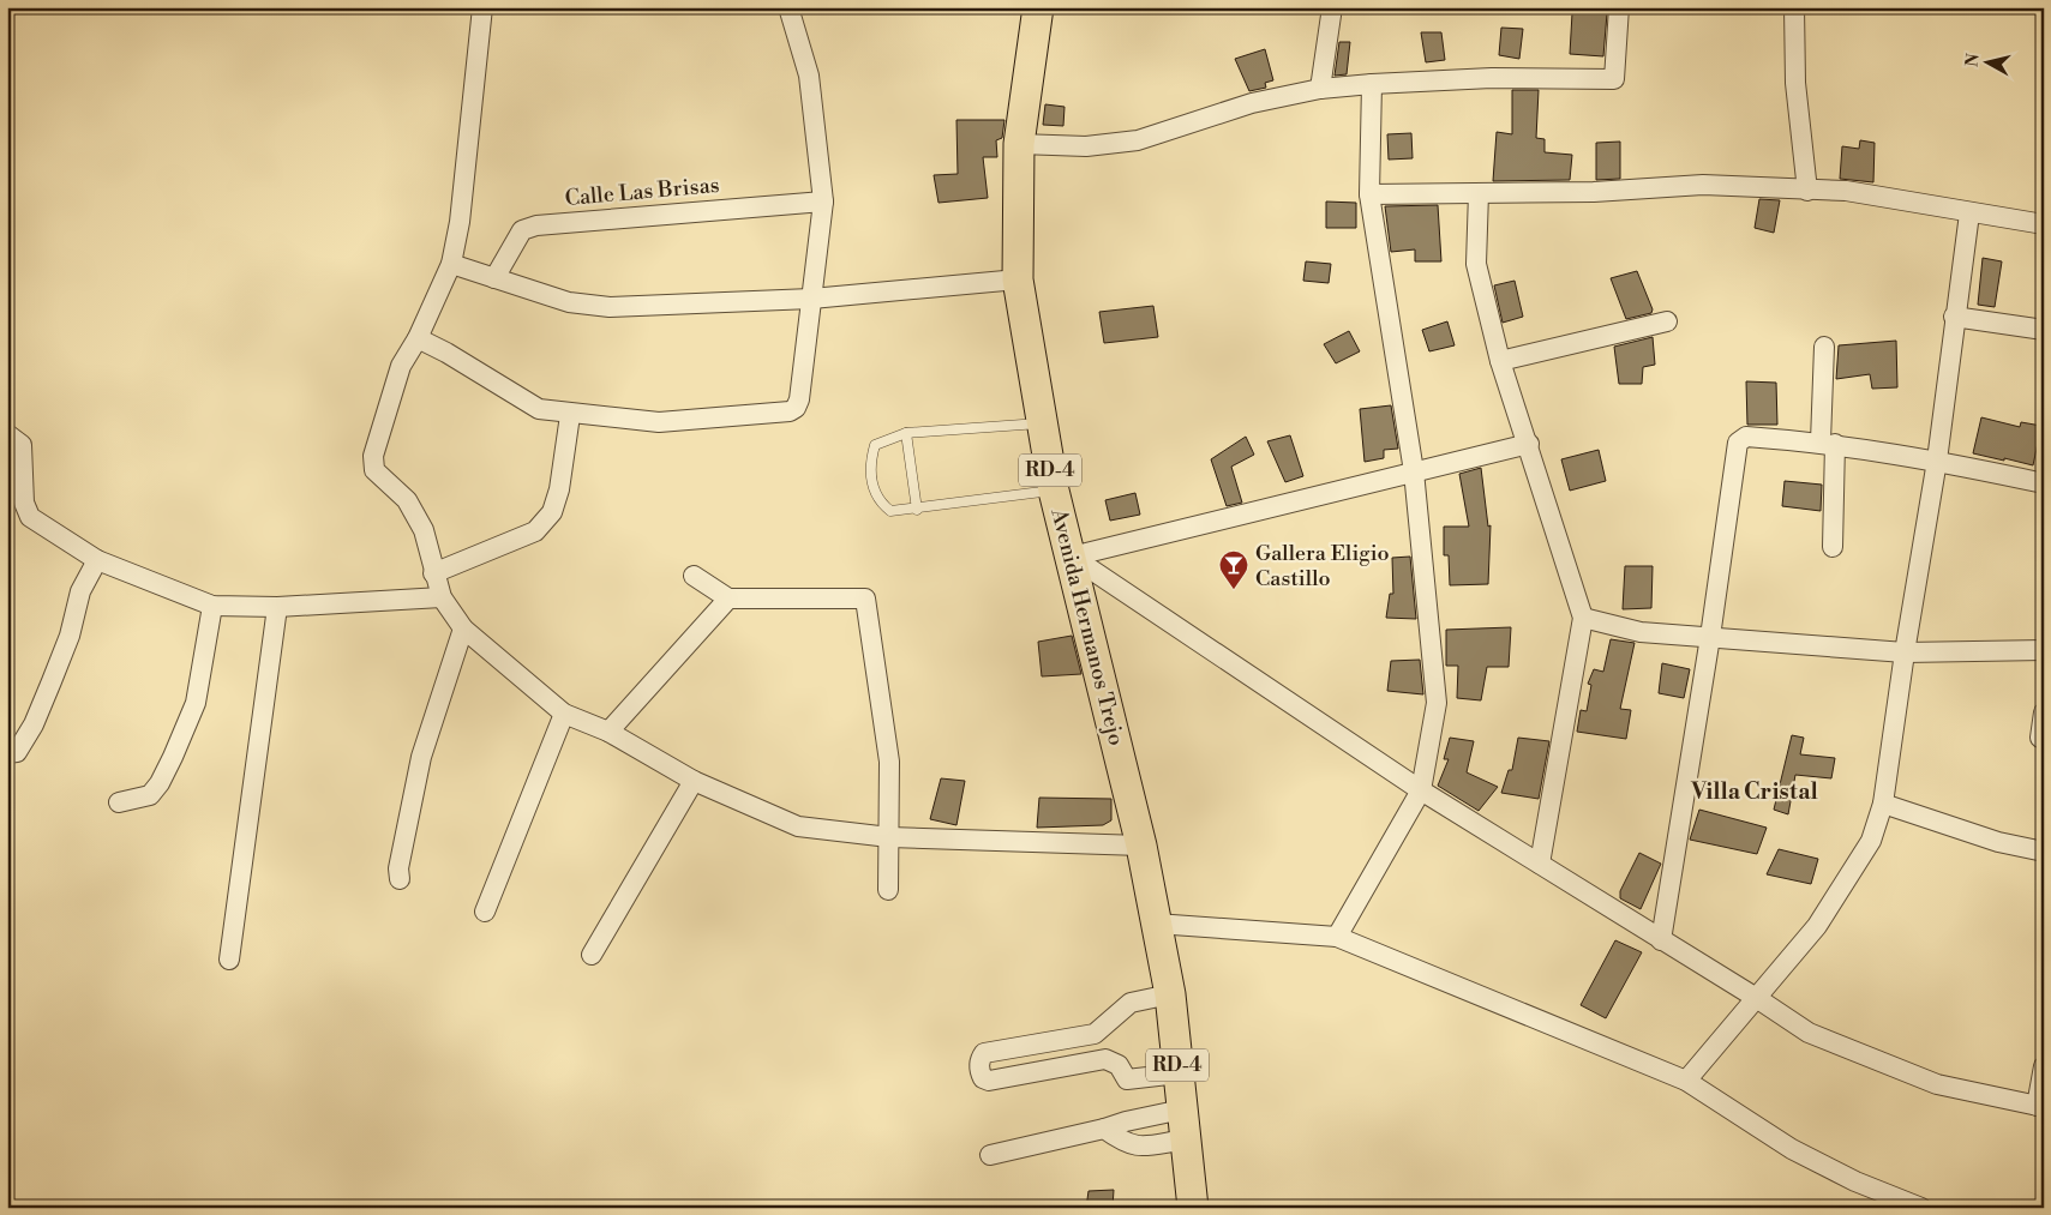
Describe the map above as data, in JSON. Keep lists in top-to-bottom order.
{
  "streets": {
    "main road": ["RD-4", "Avenida Hermanos Trejo"],
    "street": ["Calle Las Brisas"]
  },
  "crossings": [
    ["RD-4", "Avenida Hermanos Trejo"]
  ],
  "districts": ["Villa Cristal"],
  "places": {
    "bar": ["Gallera Eligio Castillo"]
  },
  "north": "left"
}
